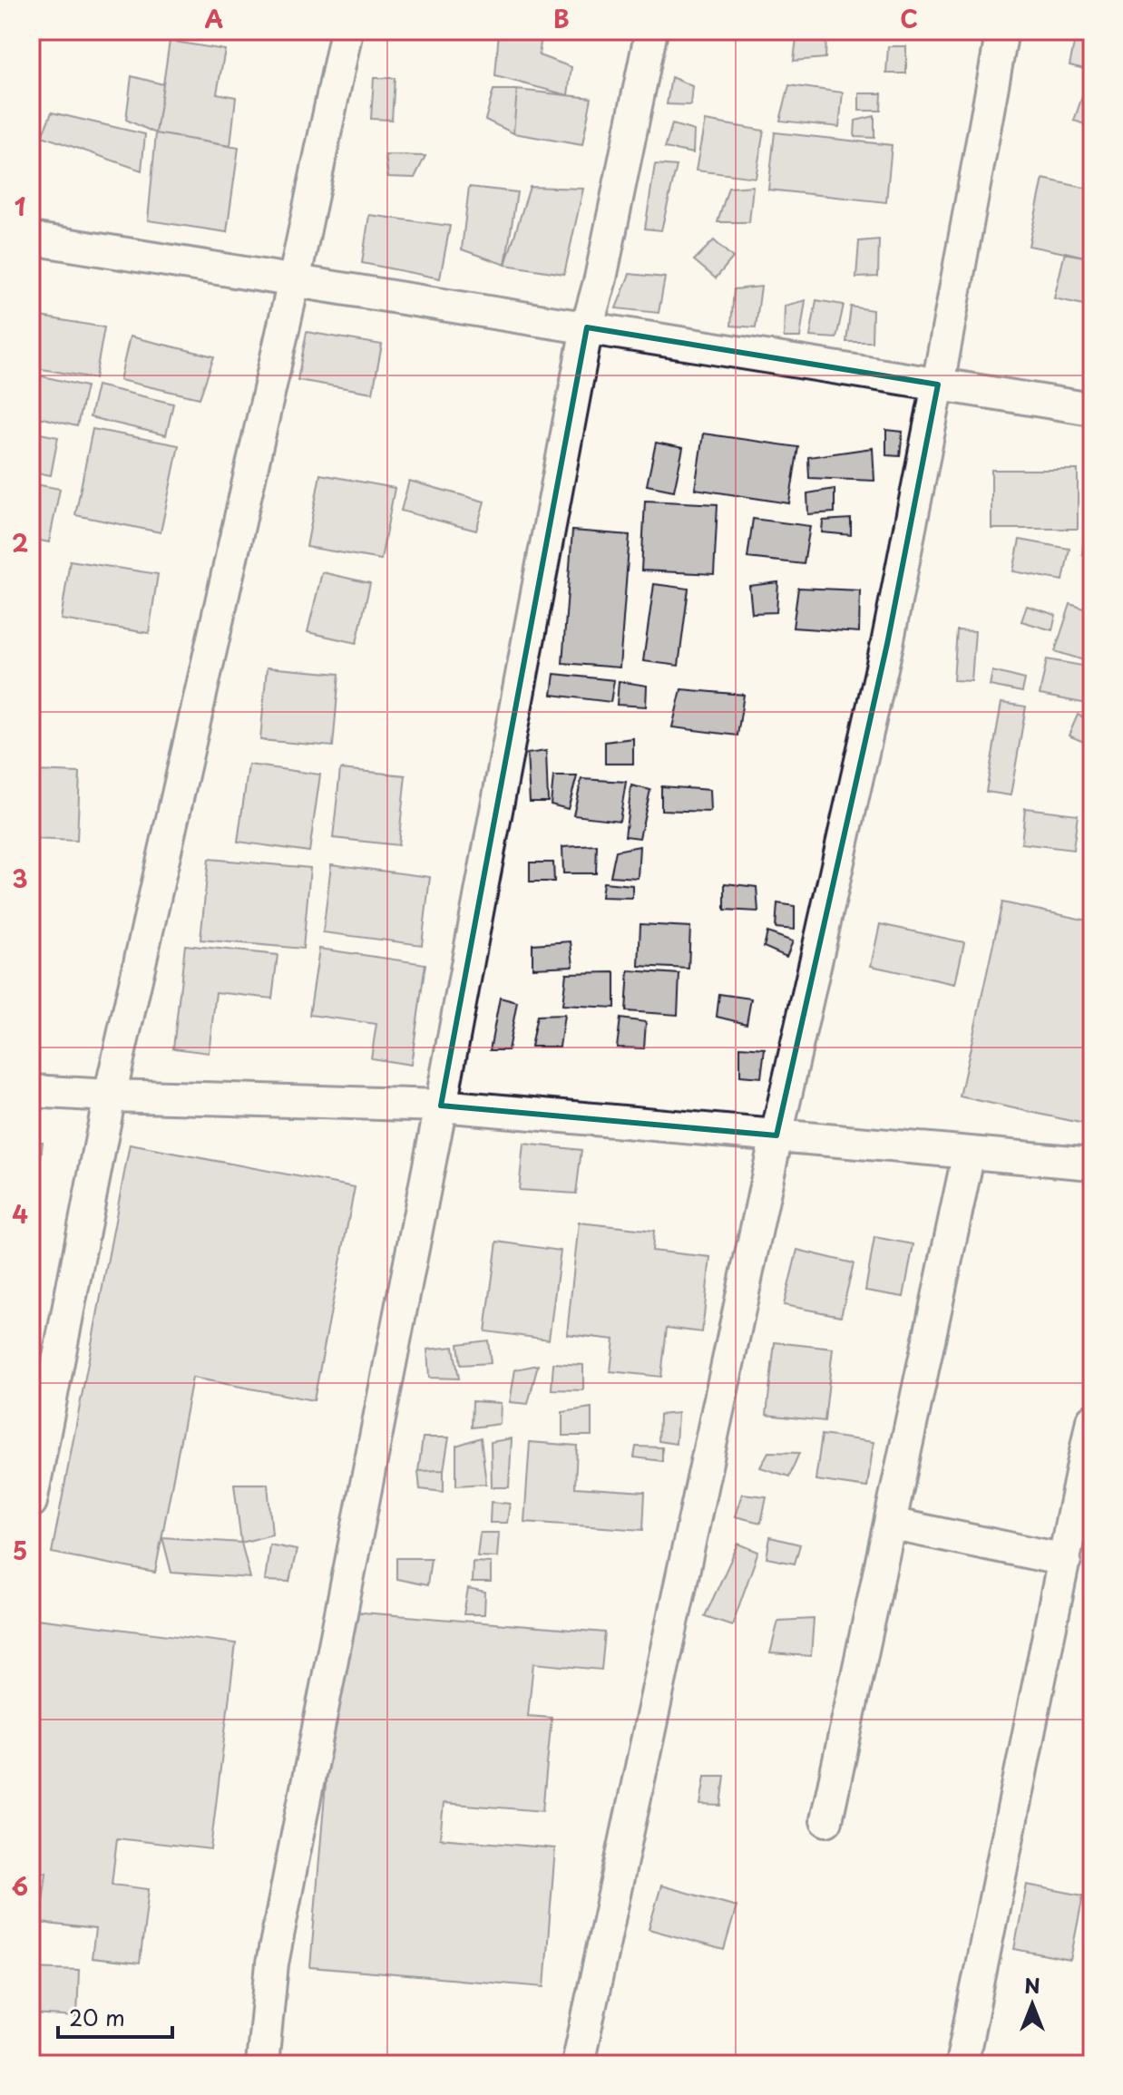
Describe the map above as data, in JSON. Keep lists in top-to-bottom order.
{
  "scale_bar": "20 m",
  "north": "top",
  "grid": {
    "columns": ["A", "B", "C"],
    "rows": [
      "1",
      "2",
      "3",
      "4",
      "5",
      "6"
    ]
  }
}
